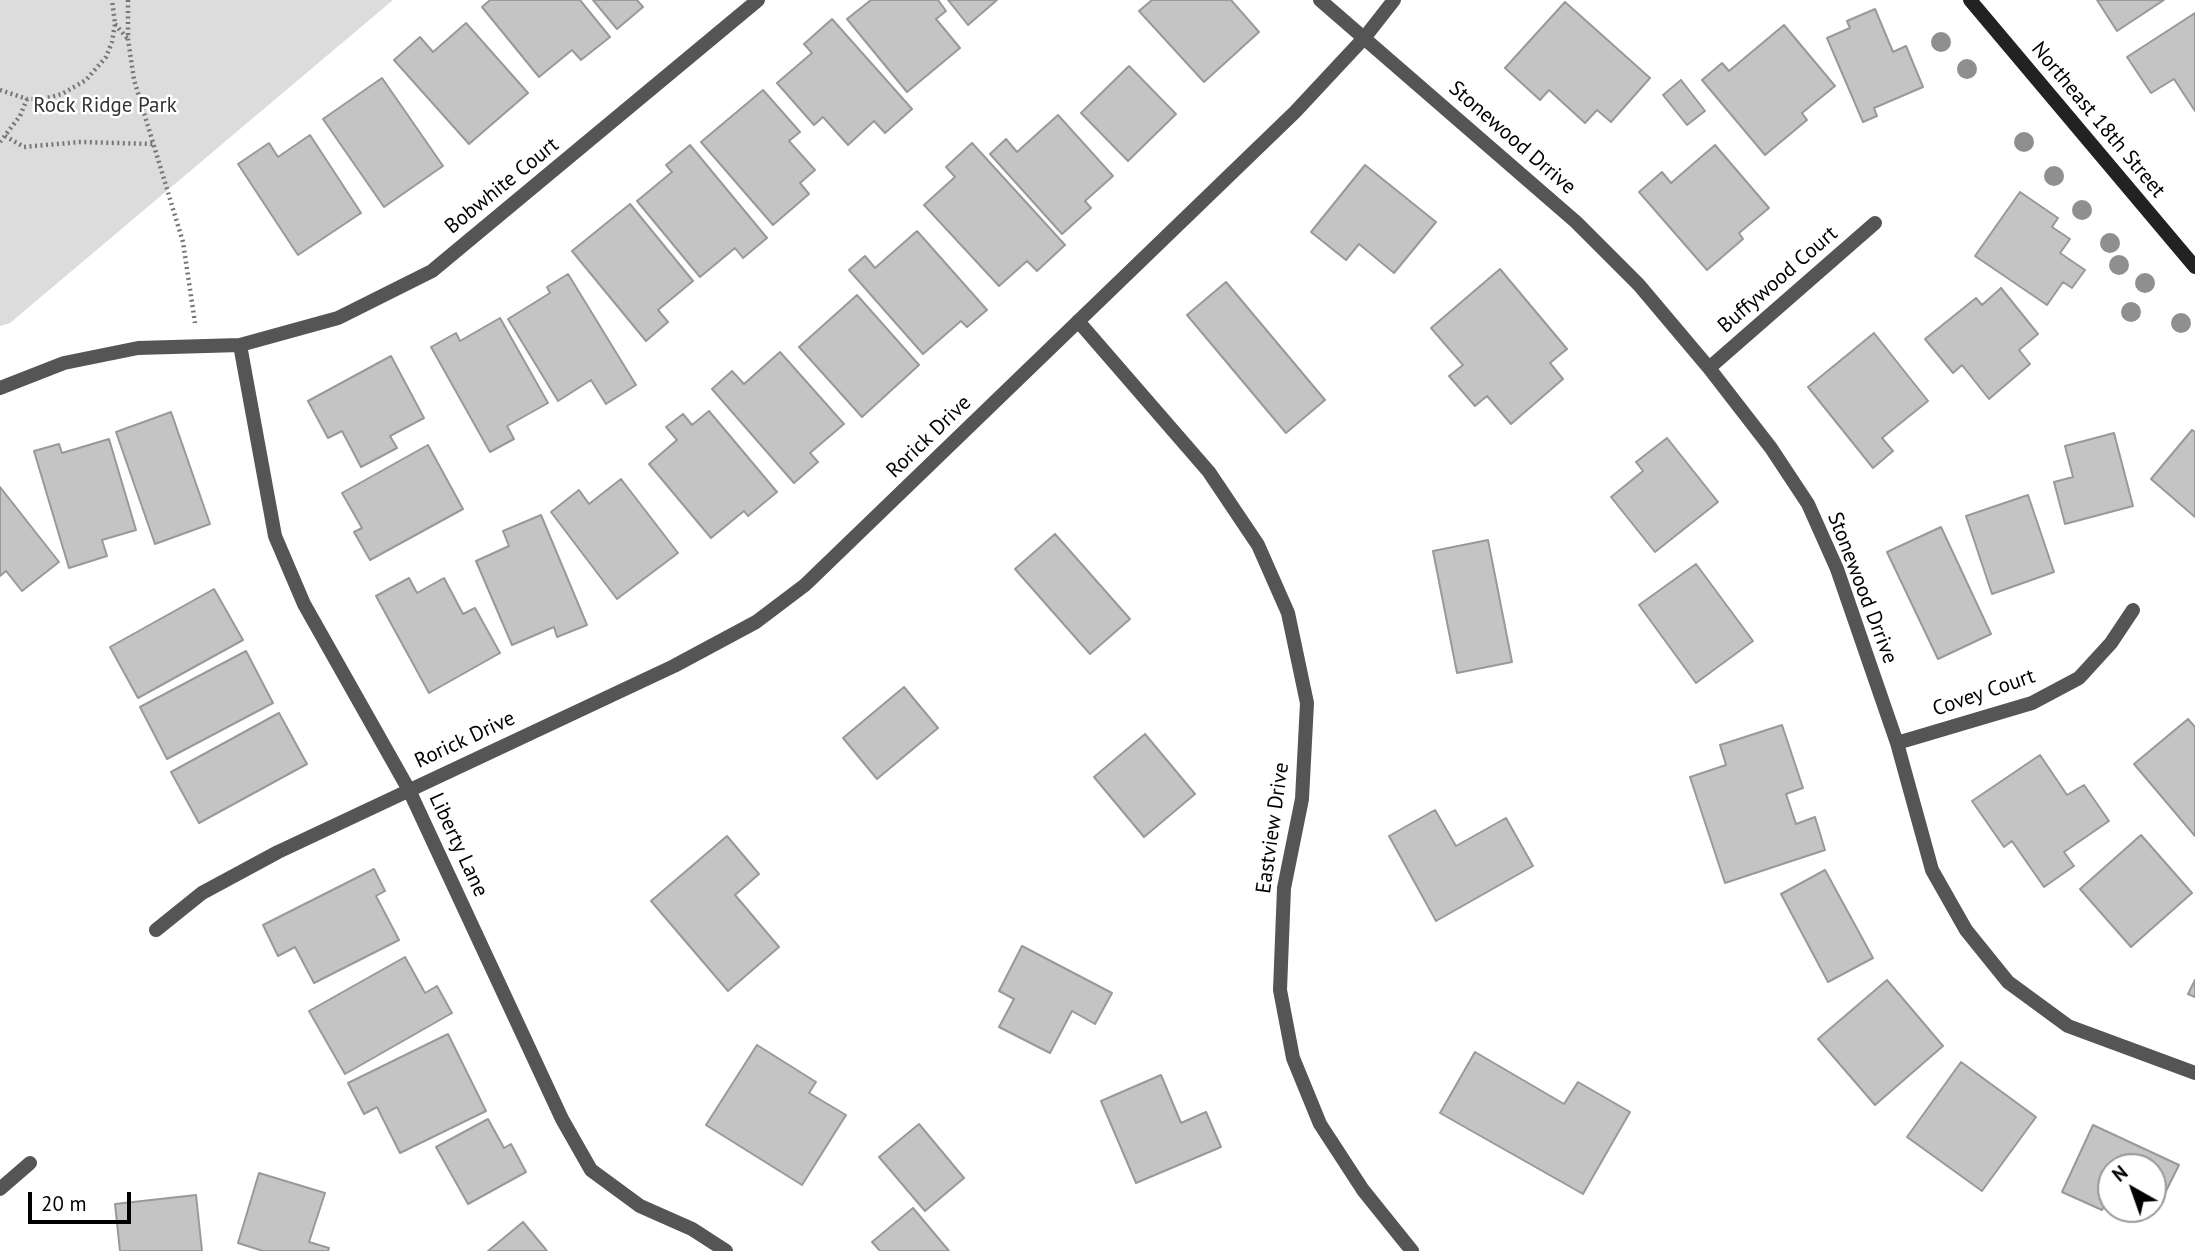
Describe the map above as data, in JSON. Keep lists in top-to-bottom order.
{
  "streets": {
    "main road": ["Northeast 18th Street"],
    "street": [
      "Stonewood Drrive",
      "Bobwhite Court",
      "Buffywood Court",
      "Rorick Drive",
      "Covey Court",
      "Eastview Drive",
      "Liberty Lane"
    ]
  },
  "crossings": [
    ["Stonewood Drrive", "Buffywood Court"],
    ["Stonewood Drrive", "Rorick Drive"],
    ["Stonewood Drrive", "Covey Court"],
    ["Bobwhite Court", "Liberty Lane"],
    ["Rorick Drive", "Eastview Drive"],
    ["Rorick Drive", "Liberty Lane"]
  ],
  "parks": ["Rock Ridge Park"],
  "scale_bar": "20 m",
  "north": "top left"
}
